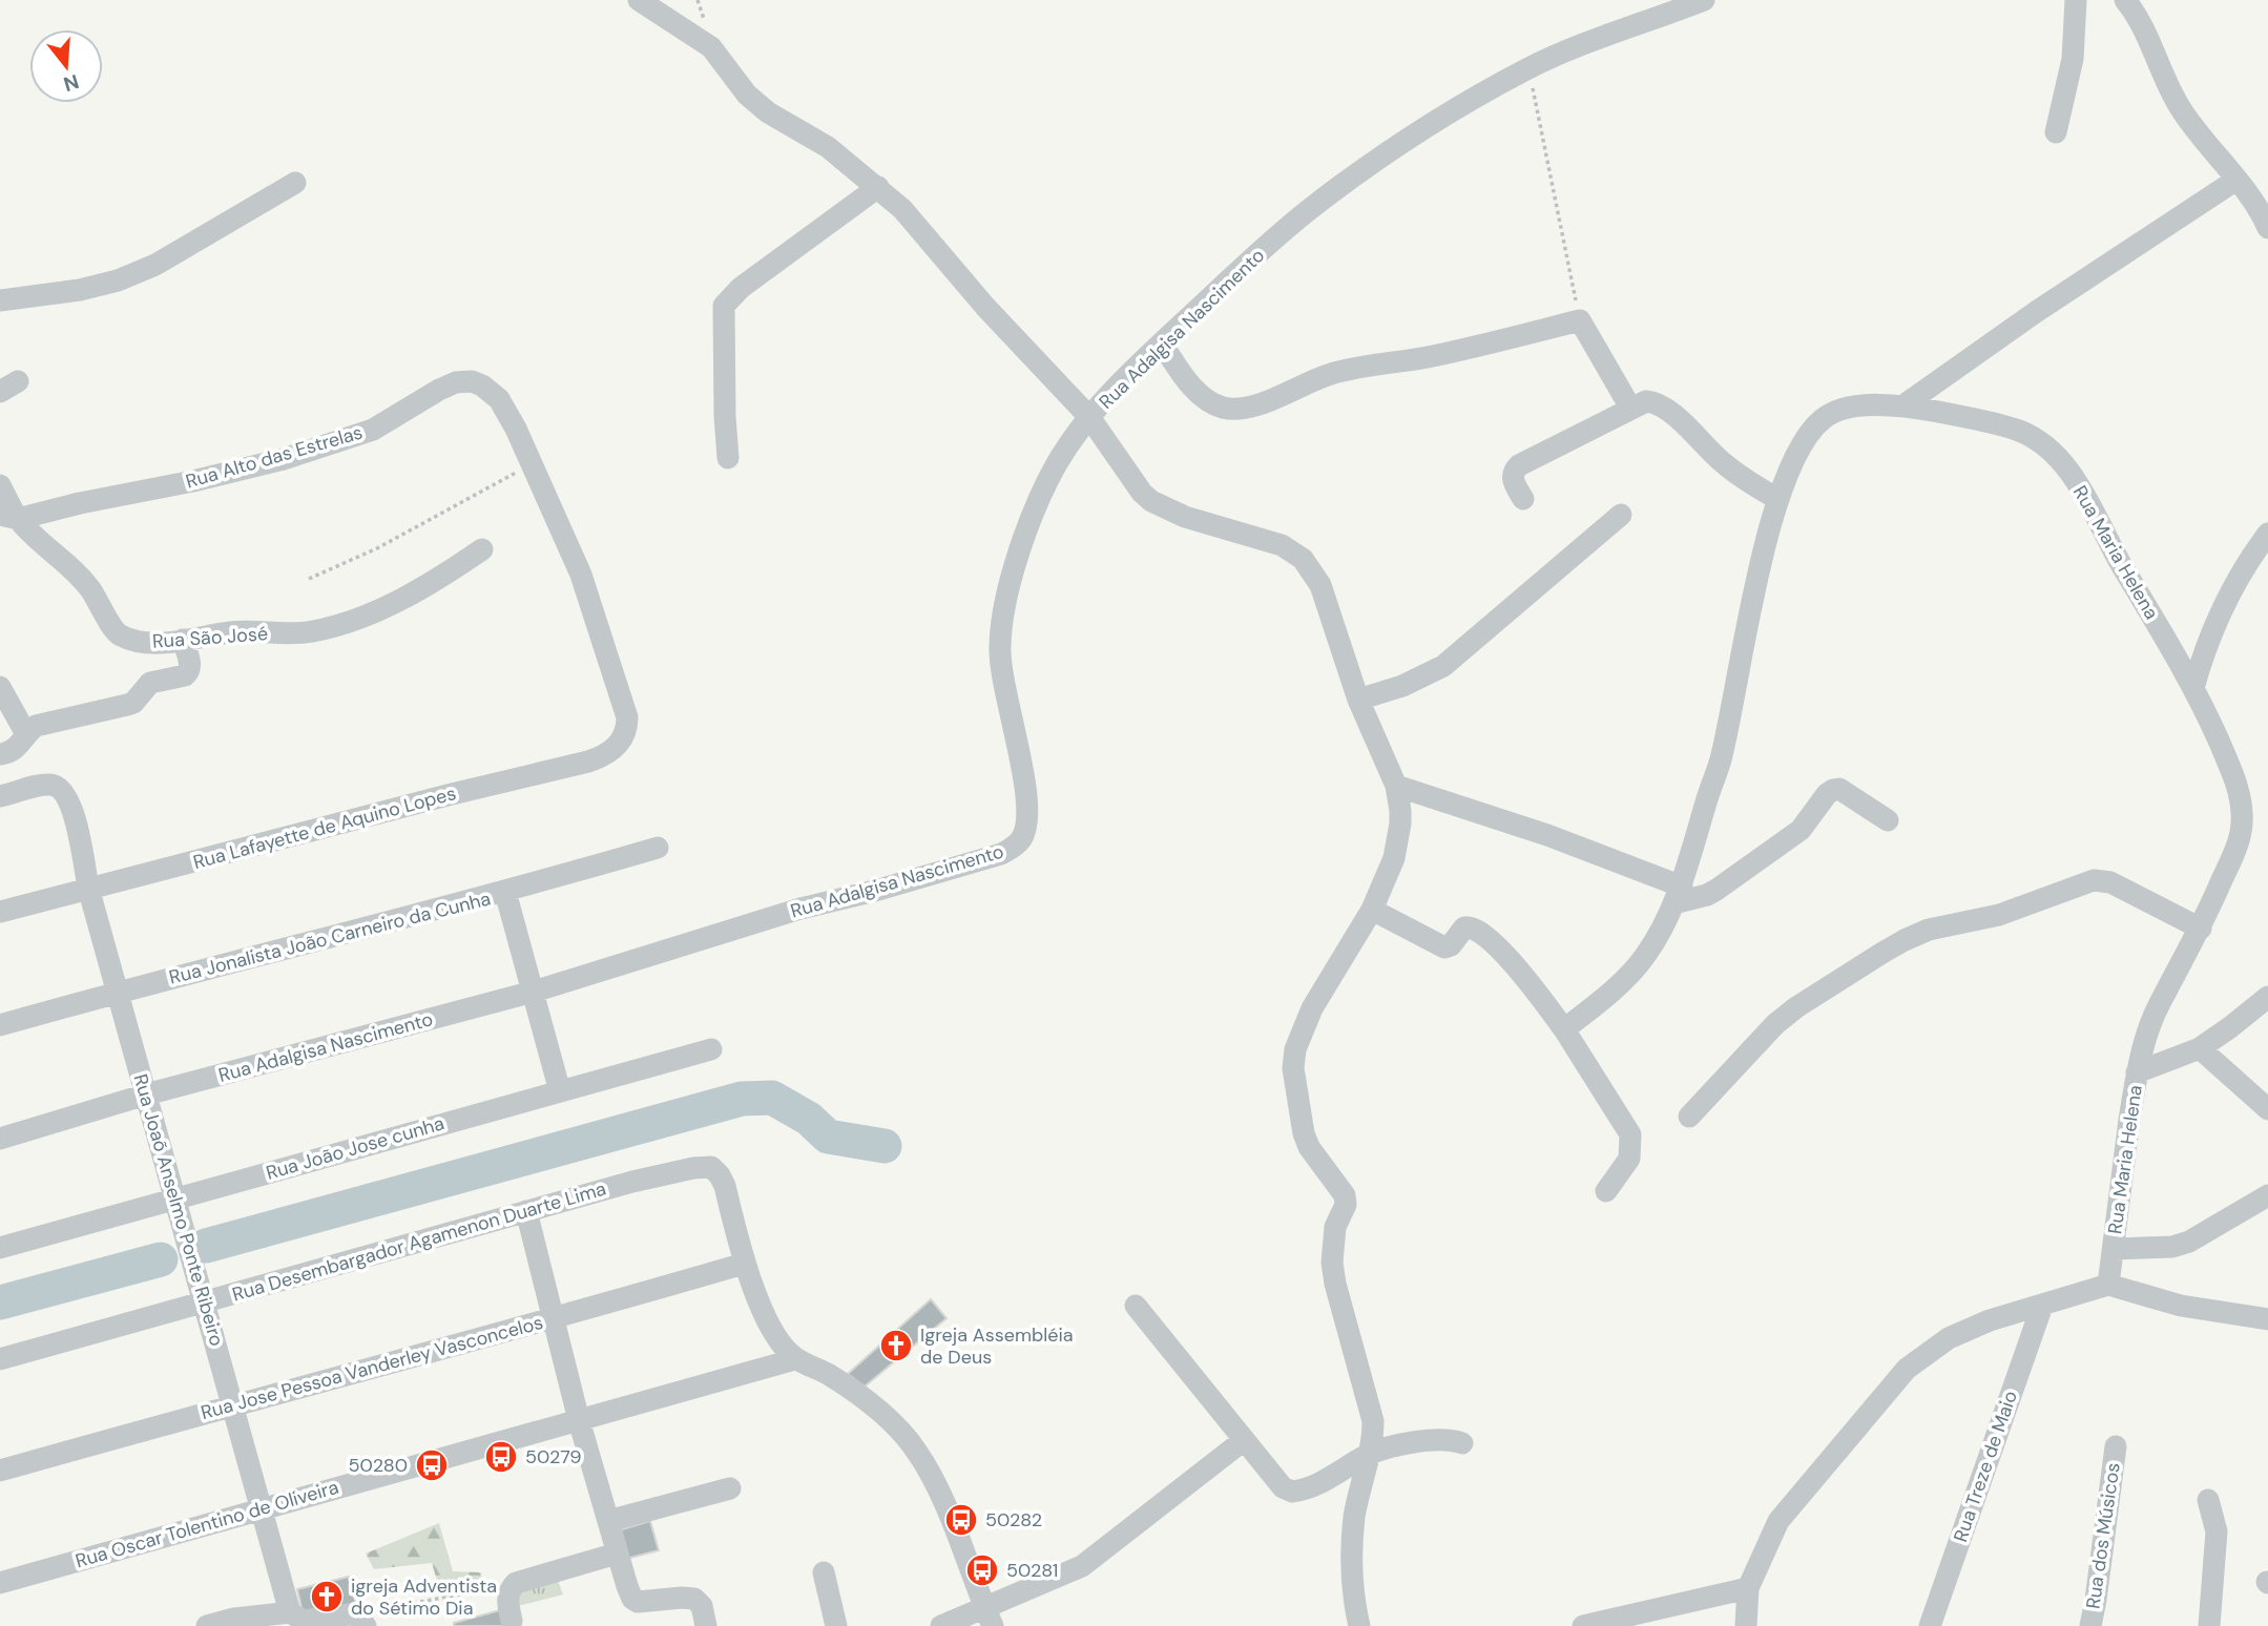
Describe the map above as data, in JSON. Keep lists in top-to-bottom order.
{
  "streets": {
    "street": [
      "Rua Adalgisa Nascimento",
      "Rua Alto das Estrelas",
      "Rua Maria Helena",
      "Rua São José",
      "Rua Lafayette de Aquino Lopes",
      "Rua Jonalista João Carneiro da Cunha",
      "Rua João Jose cunha",
      "Rua Joaõ Anselmo Ponte Ribeiro",
      "Rua Desembargador Agamenon Duarte Lima",
      "Rua Jose Pessoa Vanderley Vasconcelos",
      "Rua Treze de Maio",
      "Rua Oscar Tolentino de Oliveira",
      "Rua dos Músicos"
    ]
  },
  "crossings": [
    ["Rua Adalgisa Nascimento", "Rua Joaõ Anselmo Ponte Ribeiro"],
    ["Rua Alto das Estrelas", "Rua São José"],
    ["Rua Alto das Estrelas", "Rua Lafayette de Aquino Lopes"],
    ["Rua Lafayette de Aquino Lopes", "Rua Joaõ Anselmo Ponte Ribeiro"],
    ["Rua Jonalista João Carneiro da Cunha", "Rua Joaõ Anselmo Ponte Ribeiro"],
    ["Rua João Jose cunha", "Rua Joaõ Anselmo Ponte Ribeiro"],
    ["Rua Joaõ Anselmo Ponte Ribeiro", "Rua Desembargador Agamenon Duarte Lima"],
    ["Rua Joaõ Anselmo Ponte Ribeiro", "Rua Jose Pessoa Vanderley Vasconcelos"],
    ["Rua Joaõ Anselmo Ponte Ribeiro", "Rua Oscar Tolentino de Oliveira"],
    ["Rua Desembargador Agamenon Duarte Lima", "Rua Jose Pessoa Vanderley Vasconcelos"]
  ],
  "places": {
    "church": ["Igreja Assembléia de Deus", "igreja Adventista do Sétimo Dia"],
    "bus stop": [
      "50279",
      "50280",
      "50282",
      "50281"
    ]
  },
  "north": "bottom"
}
